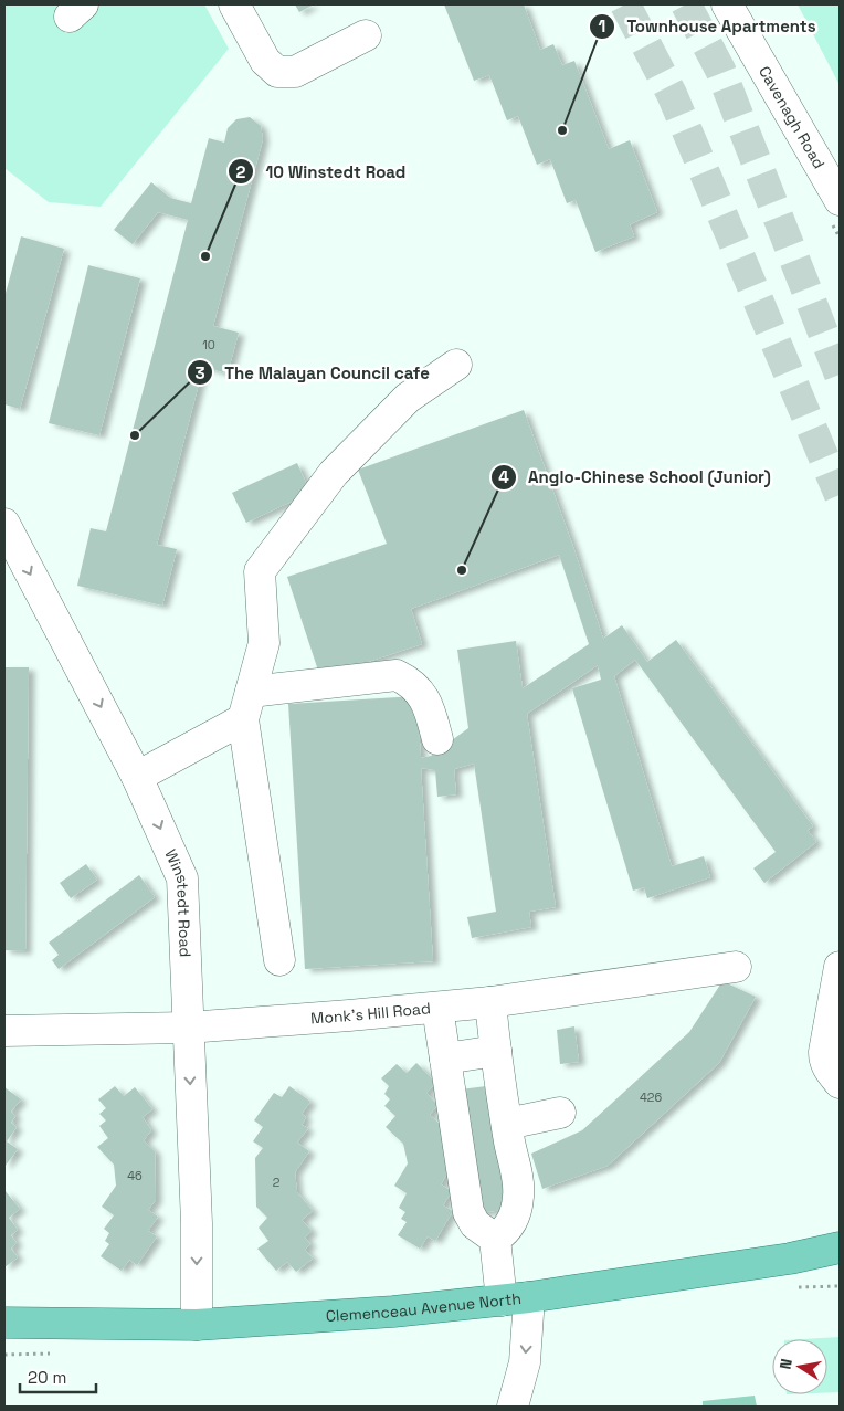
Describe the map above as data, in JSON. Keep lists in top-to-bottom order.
{
  "streets": {
    "main road": ["Clemenceau Avenue North"],
    "street": ["Cavenagh Road", "Winstedt Road", "Monk's Hill Road"]
  },
  "crossings": [
    ["Winstedt Road", "Monk's Hill Road"],
    ["Winstedt Road", "Clemenceau Avenue North"]
  ],
  "places": [
    "Townhouse Apartments",
    "10 Winstedt Road",
    "The Malayan Council cafe",
    "Anglo-Chinese School (Junior)"
  ],
  "house_numbers": [
    "10",
    "426",
    "46",
    "2"
  ],
  "scale_bar": "20 m",
  "north": "left"
}
